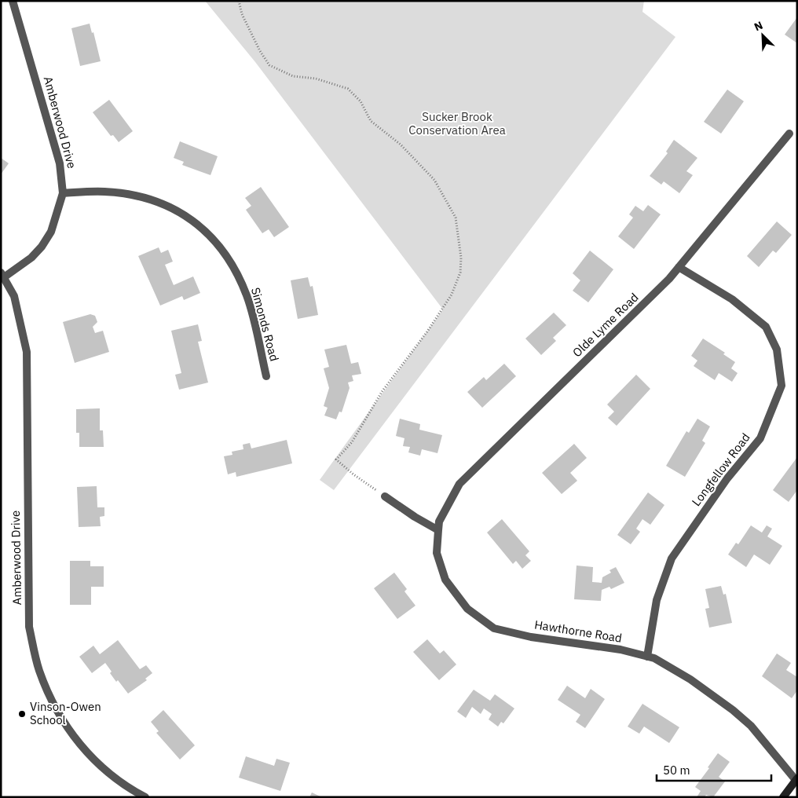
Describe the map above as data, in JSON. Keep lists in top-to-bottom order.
{
  "streets": {
    "street": [
      "Amberwood Drive",
      "Simonds Road",
      "Olde Lyme Road",
      "Longfellow Road",
      "Hawthorne Road"
    ]
  },
  "crossings": [
    ["Amberwood Drive", "Simonds Road"],
    ["Olde Lyme Road", "Longfellow Road"],
    ["Olde Lyme Road", "Hawthorne Road"],
    ["Longfellow Road", "Hawthorne Road"]
  ],
  "parks": ["Sucker Brook Conservation Area"],
  "places": ["Vinson-Owen School"],
  "scale_bar": "50 m",
  "north": "top left"
}
